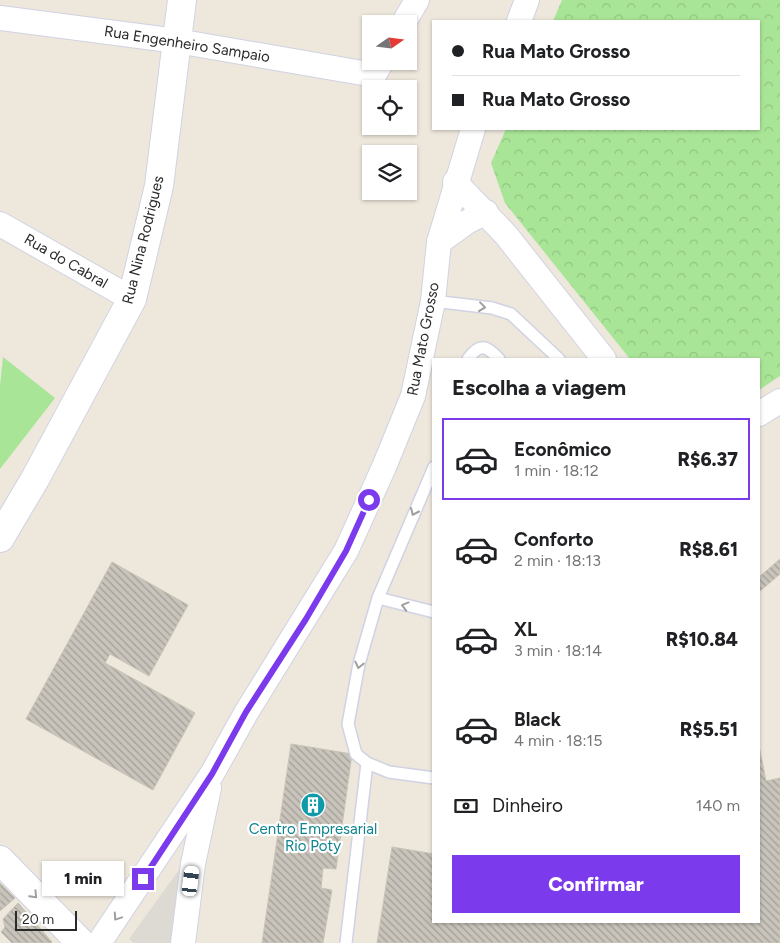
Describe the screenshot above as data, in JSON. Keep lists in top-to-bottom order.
{
  "streets": {
    "street": [
      "Rua Engenheiro Sampaio",
      "Rua Nina Rodrigues",
      "Rua do Cabral",
      "Rua Mato Grosso"
    ]
  },
  "crossings": [
    ["Rua Engenheiro Sampaio", "Rua Nina Rodrigues"],
    ["Rua Nina Rodrigues", "Rua do Cabral"]
  ],
  "places": {
    "building": ["Centro Empresarial Rio Poty"]
  },
  "scale_bar": "20 m",
  "north": "right",
  "page": {
    "banner": ["Rua Mato Grosso", "Rua Mato Grosso"],
    "heading": "Escolha a viagem",
    "list": [
      {
        "name": "Econômico",
        "note": "1 min · 18:12",
        "value": "R$6.37"
      },
      {
        "name": "Conforto",
        "note": "2 min · 18:13",
        "value": "R$8.61"
      },
      {
        "name": "XL",
        "note": "3 min · 18:14",
        "value": "R$10.84"
      },
      {
        "name": "Black",
        "note": "4 min · 18:15",
        "value": "R$5.51"
      }
    ],
    "pay": ["Dinheiro", "140 m"],
    "buttons": "Confirmar",
    "bubble": "1 min",
    "scale": "20 m"
  }
}
